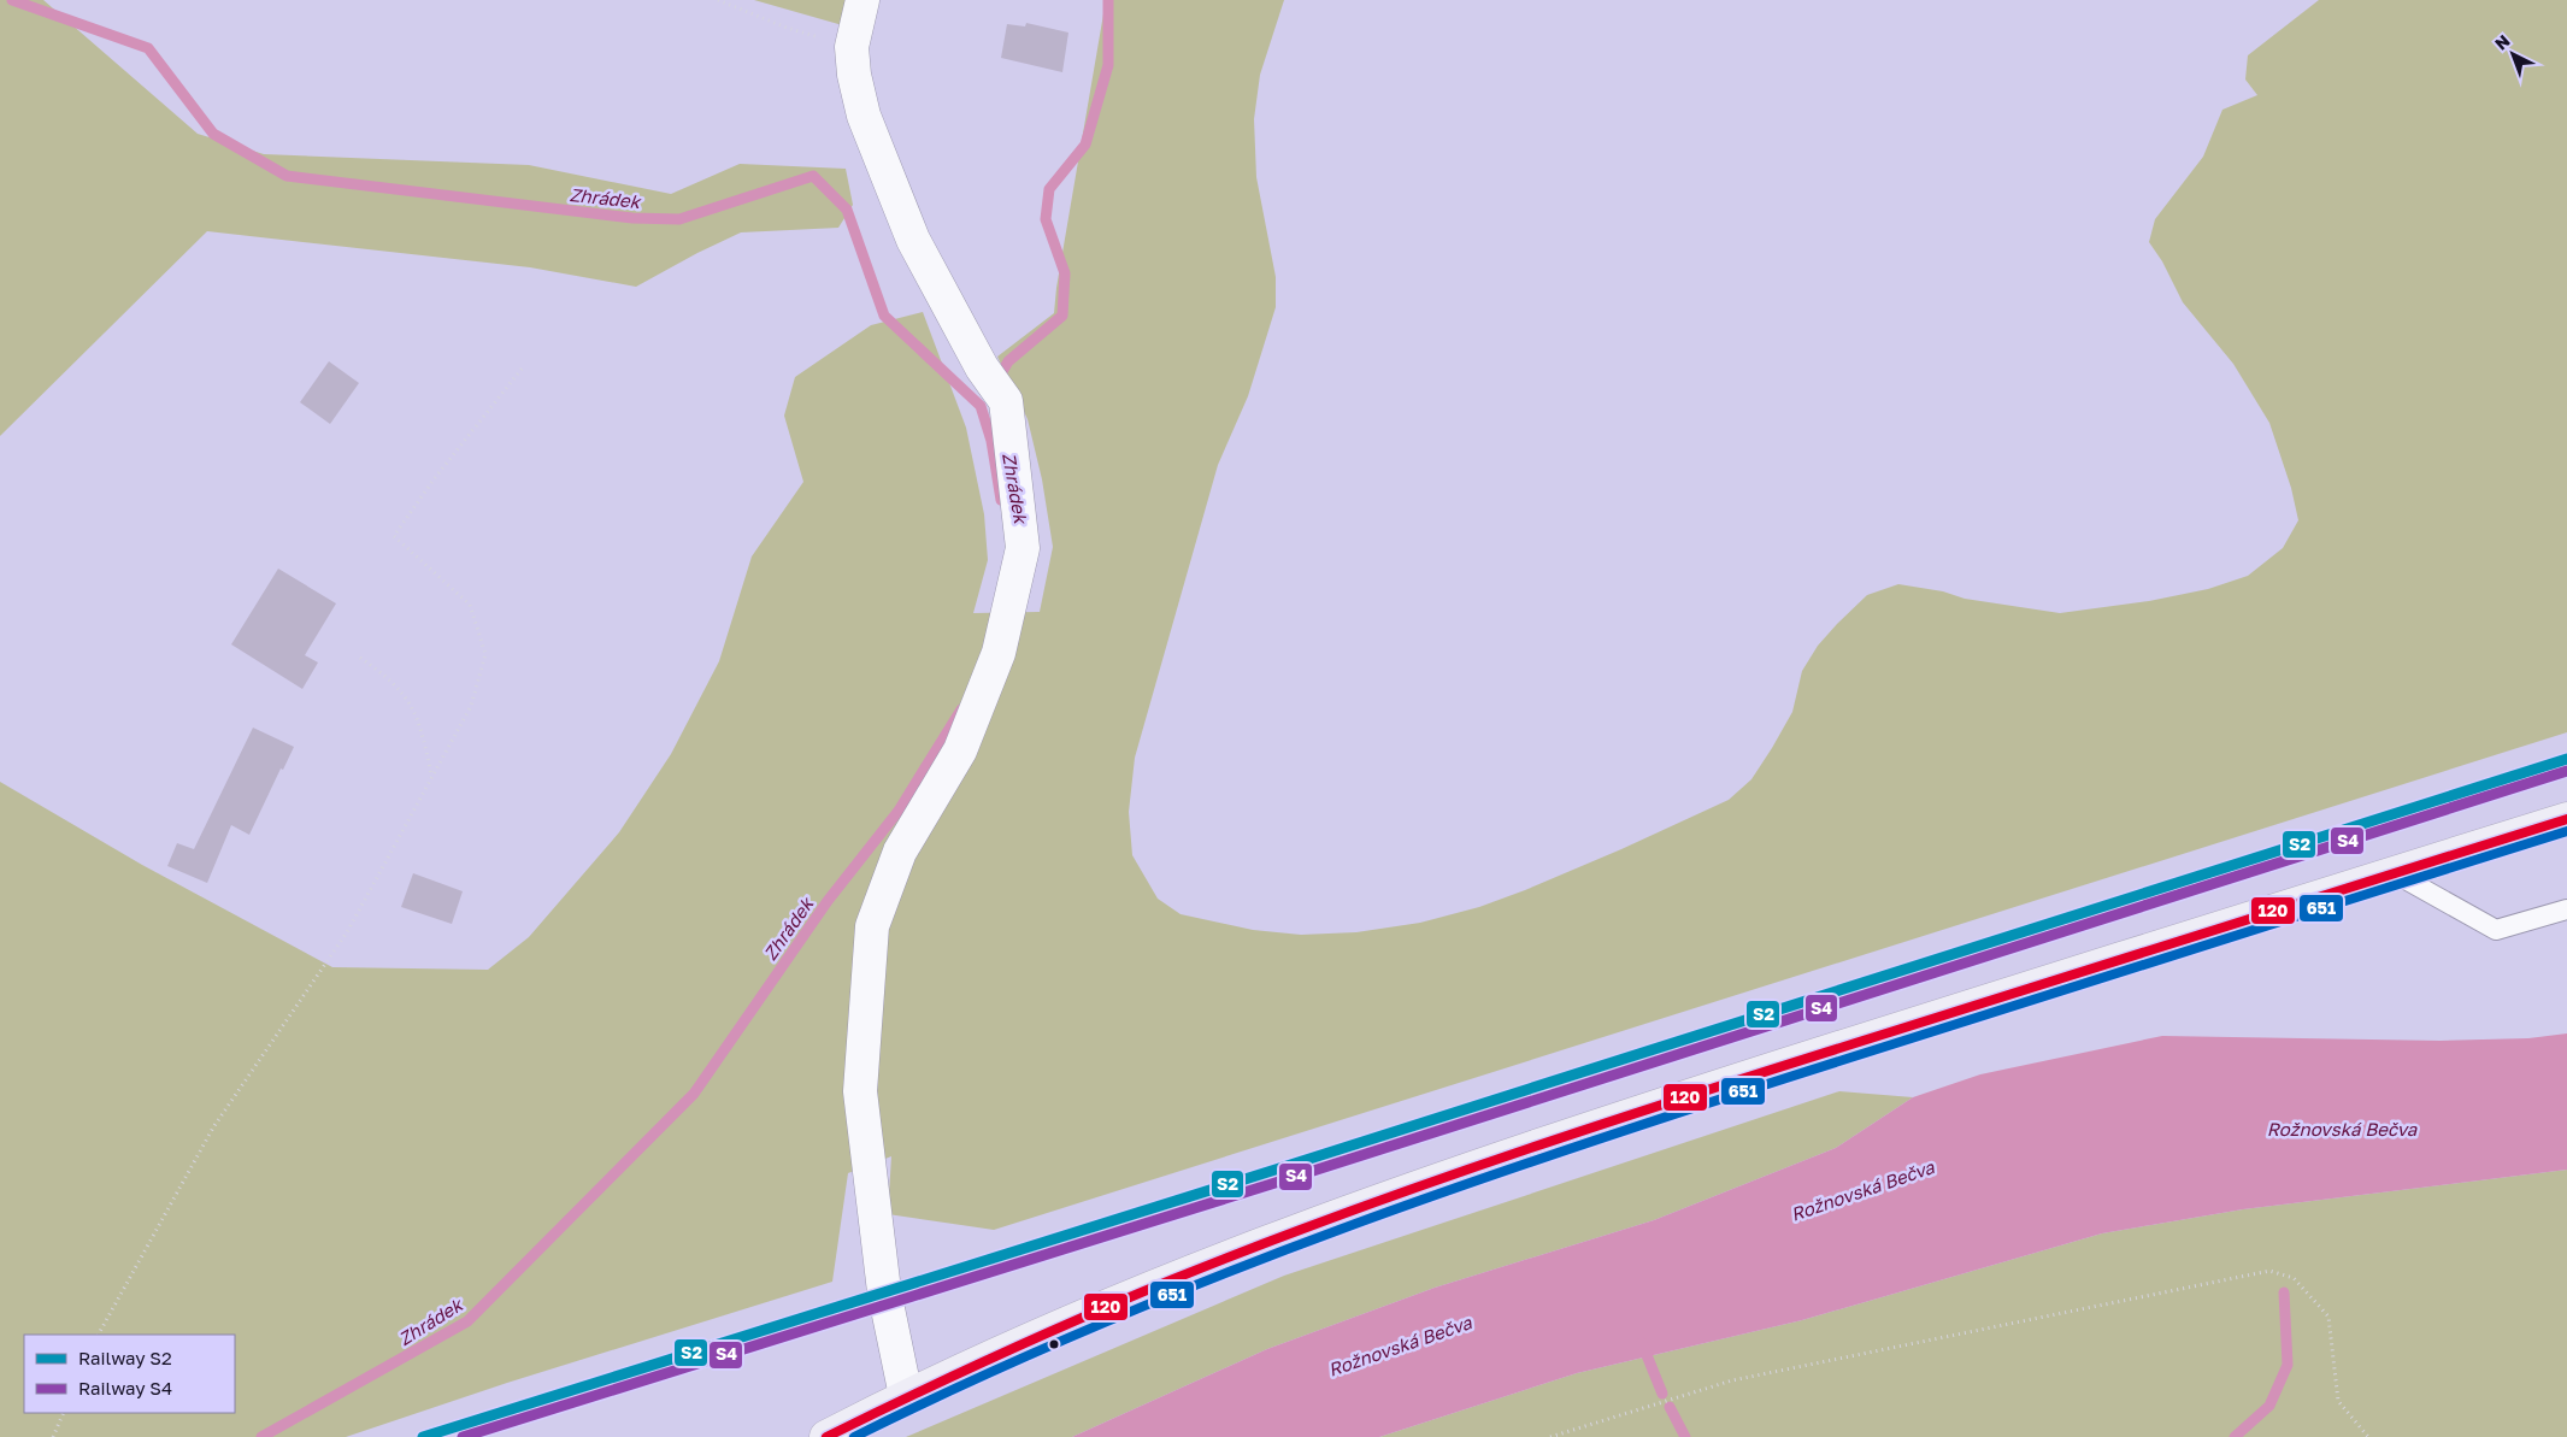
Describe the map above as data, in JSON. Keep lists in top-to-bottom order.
{
  "water": ["Zhrádek", "Rožnovská Bečva"],
  "lines": [
    "rail line S2",
    "rail line S4",
    "transit line 120",
    "transit line 651"
  ],
  "legend": ["Railway S2", "Railway S4"],
  "north": "top left"
}
